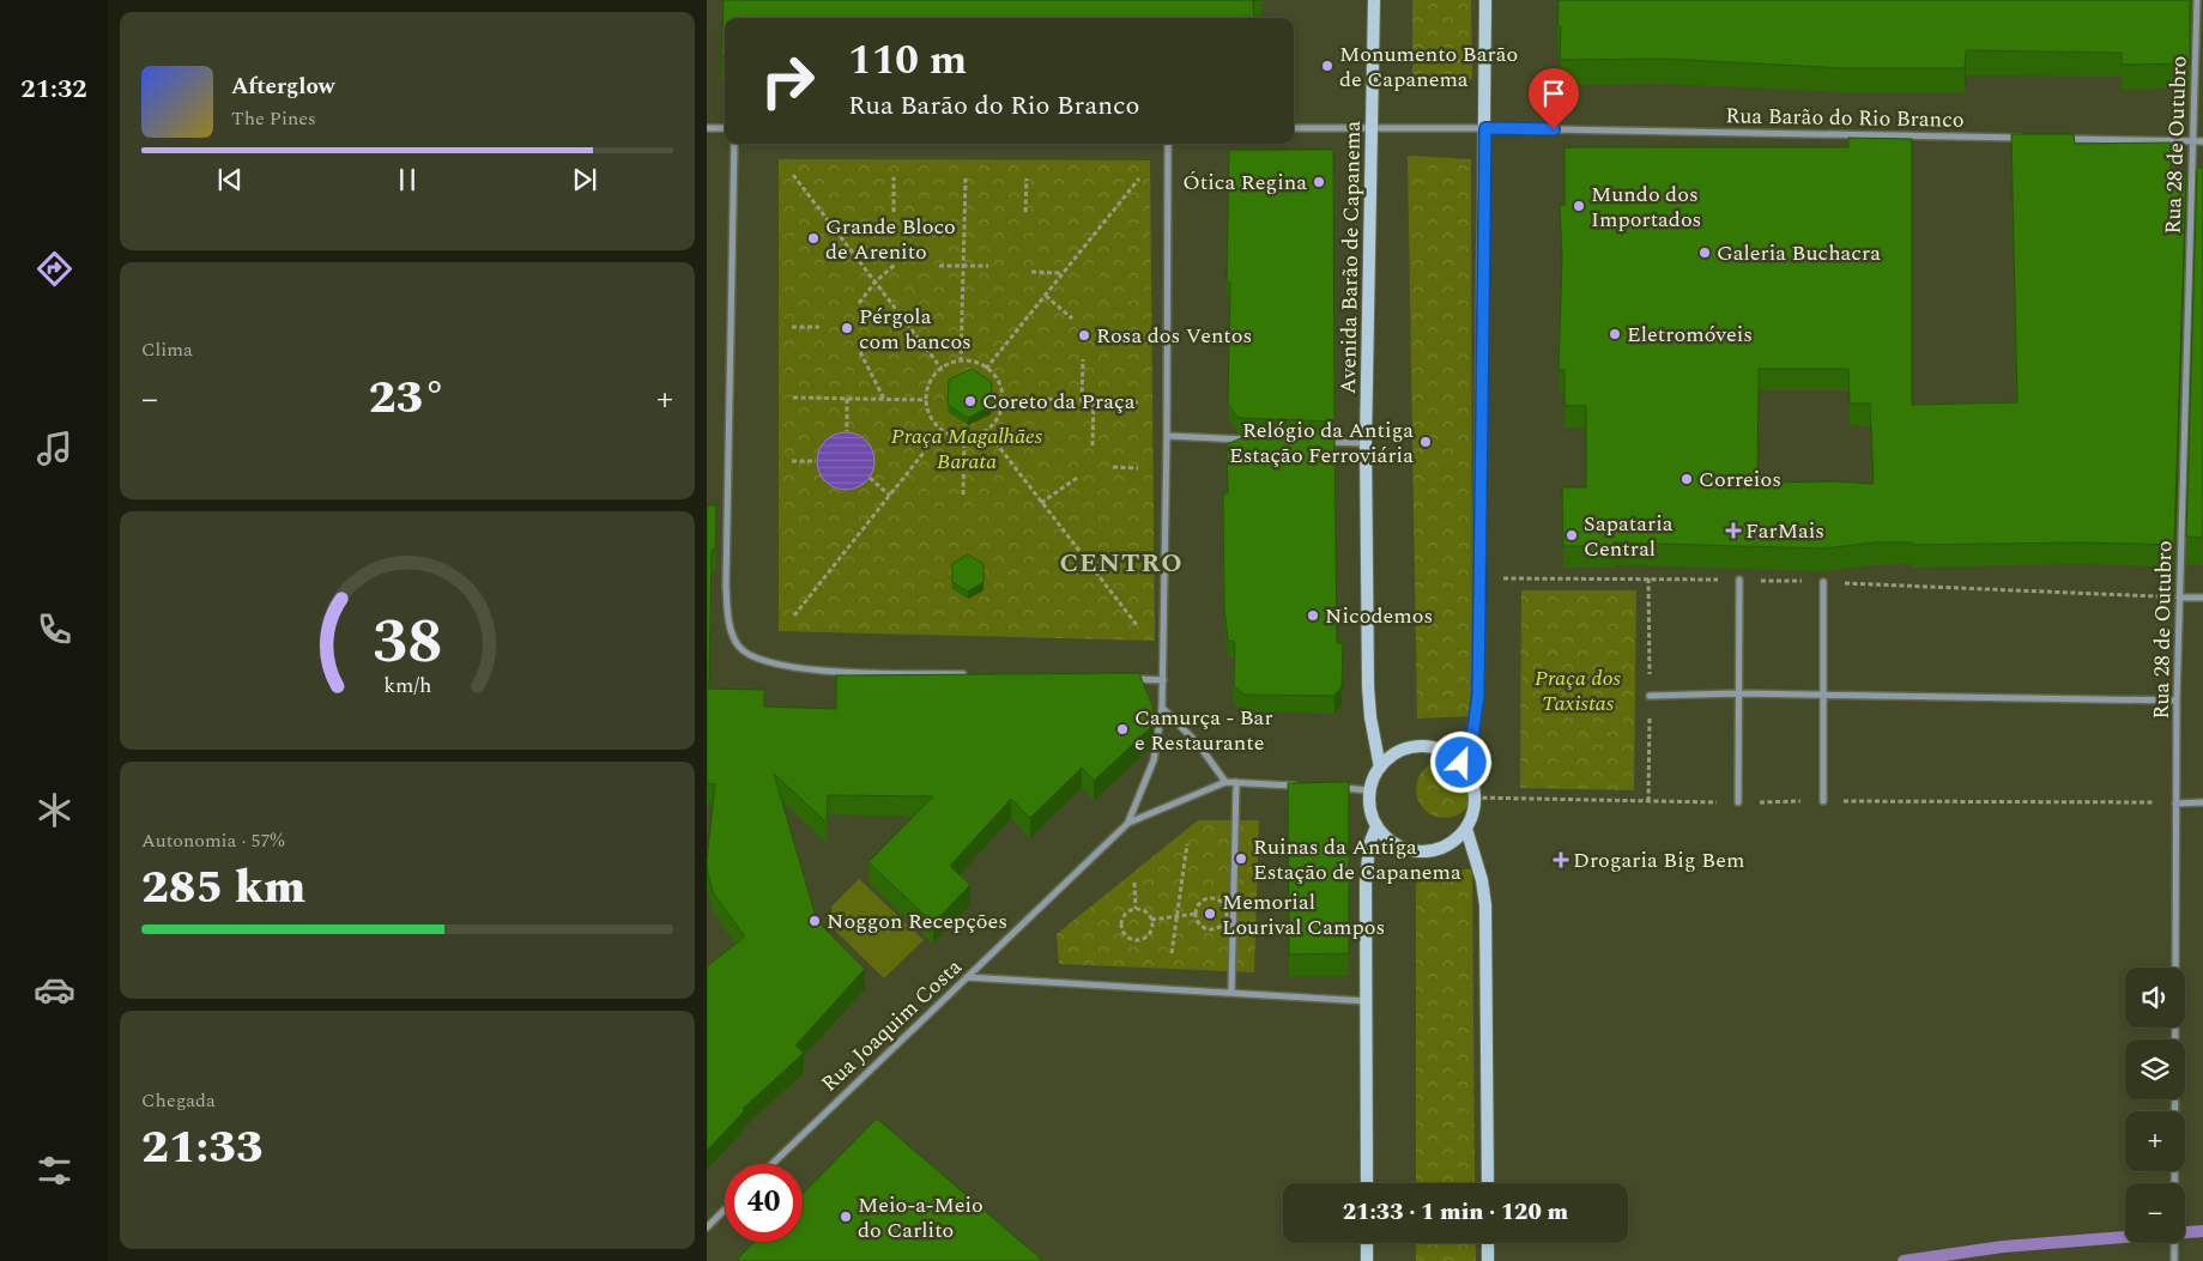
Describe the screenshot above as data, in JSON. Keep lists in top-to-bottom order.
{
  "streets": {
    "street": [
      "Rua Barão do Rio Branco",
      "Rua 28 de Outubro",
      "Avenida Barão de Capanema",
      "Rua Joaquim Costa"
    ]
  },
  "crossings": [
    ["Rua Barão do Rio Branco", "Avenida Barão de Capanema"]
  ],
  "districts": ["CENTRO"],
  "parks": ["Praça Magalhães Barata", "Praça dos Taxistas"],
  "places": {
    "other": [
      "Monumento Barão de Capanema",
      "Ótica Regina",
      "Mundo dos Importados",
      "Grande Bloco de Arenito",
      "Galeria Buchacra",
      "Pérgola com bancos",
      "Eletromóveis",
      "Rosa dos Ventos",
      "Coreto da Praça",
      "Relógio da Antiga Estação Ferroviária",
      "Correios",
      "Sapataria Central",
      "Nicodemos",
      "Camurça - Bar e Restaurante",
      "Ruinas da Antiga Estação de Capanema",
      "Memorial Lourival Campos",
      "Noggon Recepções",
      "Meio-a-Meio do Carlito"
    ],
    "health": ["FarMais", "Drogaria Big Bem"]
  },
  "page": {
    "tabs": "21:32",
    "turn": ["110 m", "Rua Barão do Rio Branco"],
    "song": ["Afterglow", "The Pines"],
    "tile": [
      "Clima",
      ["Autonomia · 57%", "285 km"],
      ["Chegada", "21:33"]
    ],
    "heat": ["−", "23°", "+"],
    "map_buttons": ["+", "−"],
    "limit": "40",
    "trip": "21:33 · 1 min · 120 m",
    "gauge": ["38", "km/h"]
  }
}
